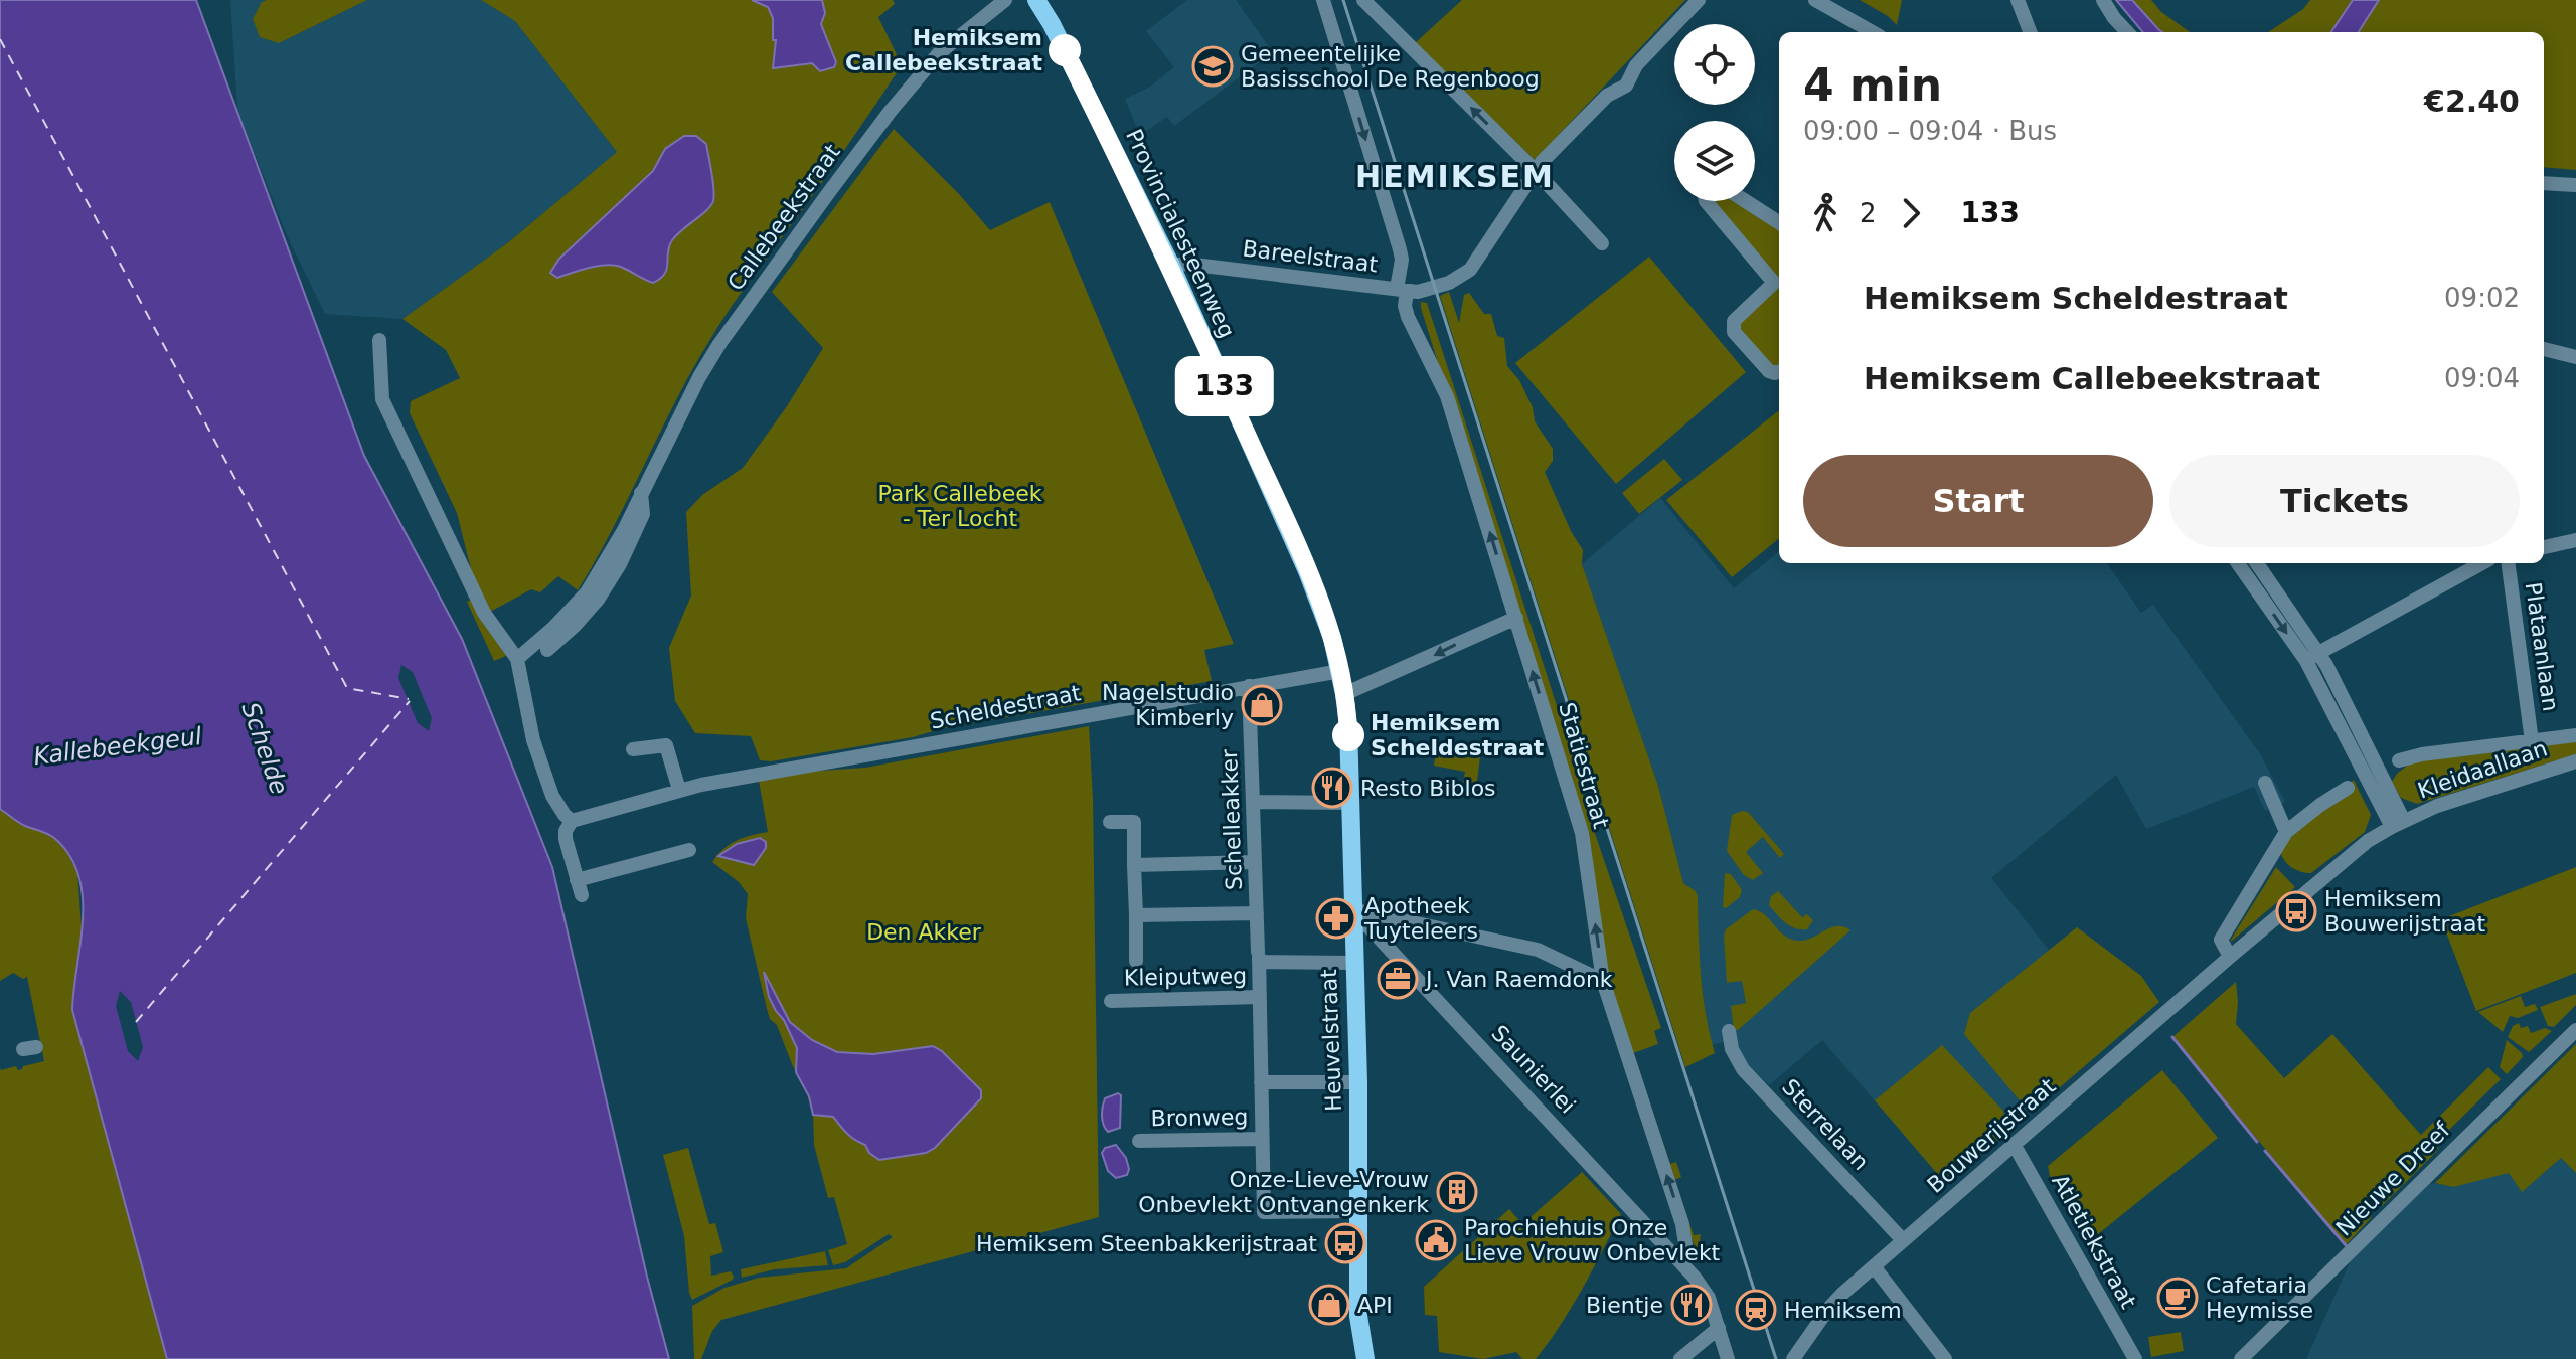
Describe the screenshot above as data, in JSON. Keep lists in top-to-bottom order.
{
  "streets": {
    "main road": ["Provincialesteenweg", "Heuvelstraat"],
    "street": [
      "Callebeekstraat",
      "Bareelstraat",
      "Plataanlaan",
      "Scheldestraat",
      "Statiestraat",
      "Kleidaallaan",
      "Schelleakker",
      "Kleiputweg",
      "Saunierlei",
      "Bronweg",
      "Sterrelaan",
      "Bouwerijstraat",
      "Nieuwe Dreef",
      "Atletiekstraat"
    ]
  },
  "crossings": [
    ["Provincialesteenweg", "Bareelstraat"],
    ["Provincialesteenweg", "Scheldestraat"],
    ["Provincialesteenweg", "Heuvelstraat"],
    ["Bareelstraat", "Statiestraat"],
    ["Scheldestraat", "Schelleakker"],
    ["Scheldestraat", "Heuvelstraat"],
    ["Statiestraat", "Saunierlei"],
    ["Kleidaallaan", "Bouwerijstraat"],
    ["Schelleakker", "Kleiputweg"],
    ["Schelleakker", "Heuvelstraat"],
    ["Schelleakker", "Bronweg"],
    ["Heuvelstraat", "Saunierlei"],
    ["Sterrelaan", "Bouwerijstraat"],
    ["Bouwerijstraat", "Atletiekstraat"]
  ],
  "districts": ["HEMIKSEM"],
  "water": ["Kallebeekgeul", "Schelde"],
  "parks": ["Park Callebeek - Ter Locht", "Den Akker"],
  "places": {
    "other": ["Hemiksem Callebeekstraat", "Hemiksem Scheldestraat"],
    "school or university": ["Gemeentelijke Basisschool De Regenboog"],
    "shop": ["Nagelstudio Kimberly", "API"],
    "restaurant": ["Resto Biblos", "Bientje"],
    "bus stop": ["Hemiksem Bouwerijstraat", "Hemiksem Steenbakkerijstraat"],
    "pharmacy": ["Apotheek Tuyteleers"],
    "office": ["J. Van Raemdonk"],
    "building": ["Onze-Lieve-Vrouw Onbevlekt Ontvangenkerk"],
    "public building": ["Parochiehuis Onze Lieve Vrouw Onbevlekt"],
    "cafe": ["Cafetaria Heymisse"],
    "station": ["Hemiksem"]
  },
  "lines": ["bus line 133"],
  "page": {
    "on_map": "133",
    "heading": ["4 min", "09:00 – 09:04 · Bus", "€2.40"],
    "legs": ["2", "133"],
    "list": [
      {
        "name": "Hemiksem Scheldestraat",
        "value": "09:02"
      },
      {
        "name": "Hemiksem Callebeekstraat",
        "value": "09:04"
      }
    ],
    "buttons": ["Start", "Tickets"]
  }
}
